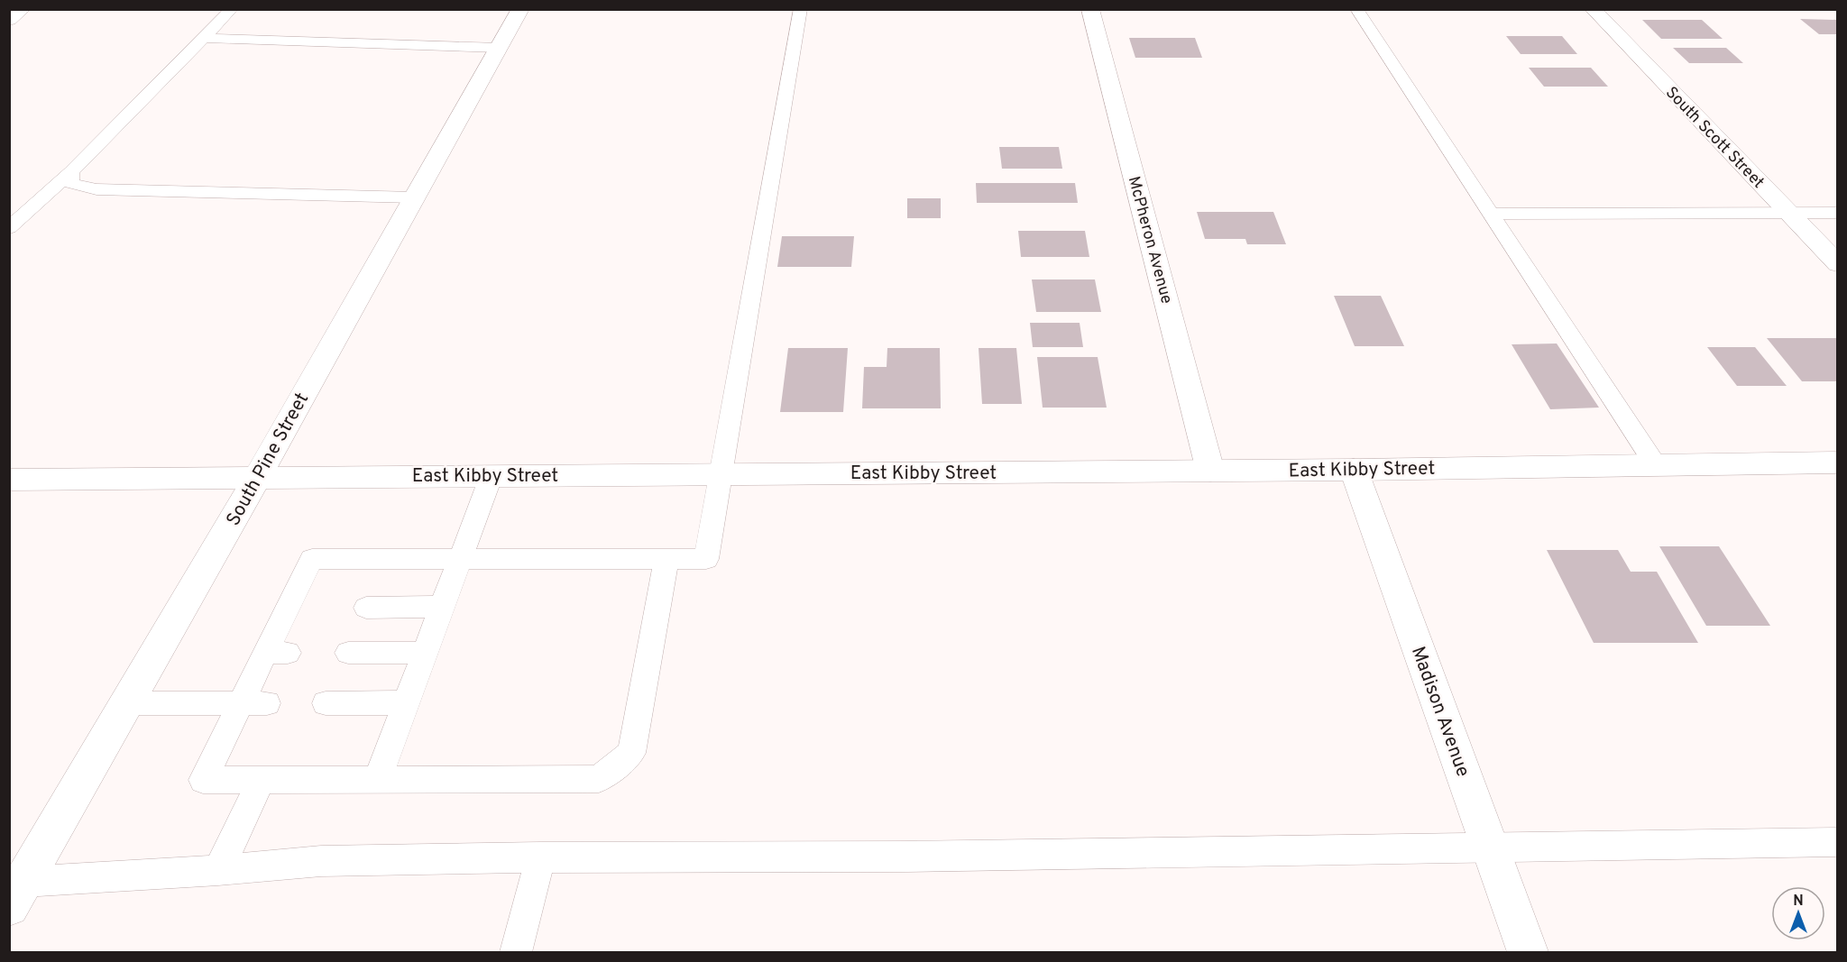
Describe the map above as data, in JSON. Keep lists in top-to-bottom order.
{
  "streets": {
    "street": [
      "South Scott Street",
      "McPheron Avenue",
      "South Pine Street",
      "East Kibby Street",
      "Madison Avenue"
    ]
  },
  "crossings": [
    ["McPheron Avenue", "East Kibby Street"],
    ["South Pine Street", "East Kibby Street"],
    ["East Kibby Street", "Madison Avenue"]
  ],
  "north": "top"
}
